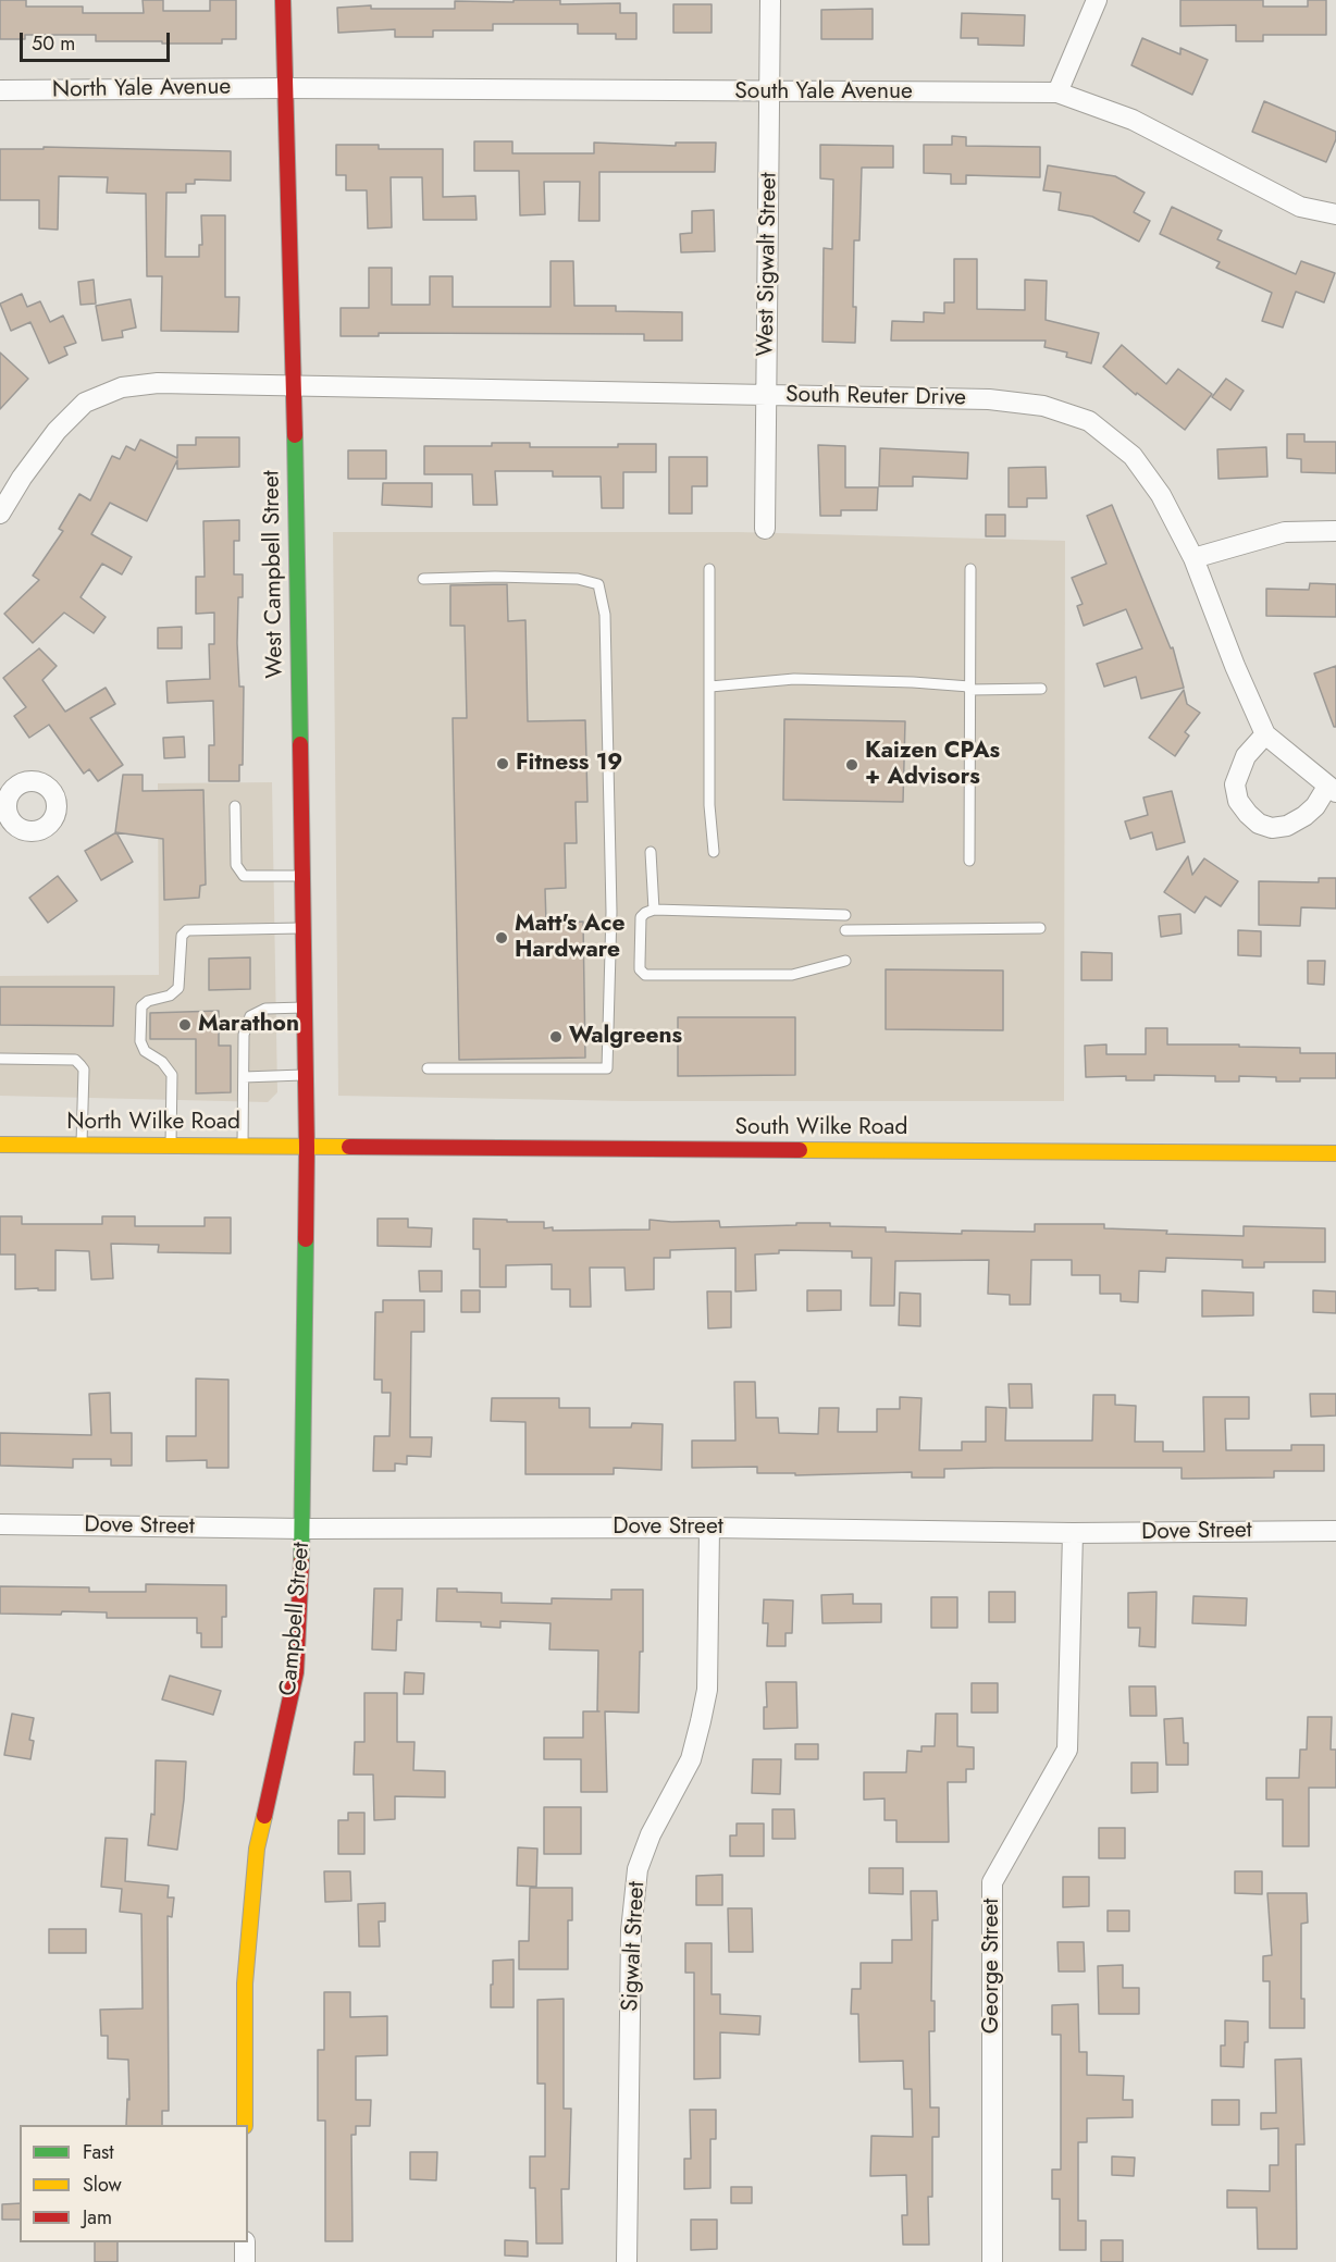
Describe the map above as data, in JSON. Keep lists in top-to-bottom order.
{
  "streets": {
    "street": [
      "North Yale Avenue",
      "South Yale Avenue",
      "West Sigwalt Street",
      "South Reuter Drive",
      "West Campbell Street",
      "North Wilke Road",
      "South Wilke Road",
      "Dove Street",
      "Campbell Street",
      "Sigwalt Street",
      "George Street"
    ]
  },
  "crossings": [
    ["North Yale Avenue", "South Yale Avenue"],
    ["North Yale Avenue", "West Campbell Street"],
    ["South Yale Avenue", "West Sigwalt Street"],
    ["South Yale Avenue", "West Campbell Street"],
    ["West Sigwalt Street", "South Reuter Drive"],
    ["South Reuter Drive", "West Campbell Street"],
    ["West Campbell Street", "North Wilke Road"],
    ["West Campbell Street", "South Wilke Road"],
    ["West Campbell Street", "Campbell Street"],
    ["North Wilke Road", "South Wilke Road"],
    ["North Wilke Road", "Campbell Street"],
    ["South Wilke Road", "Campbell Street"],
    ["Dove Street", "Campbell Street"],
    ["Dove Street", "Sigwalt Street"],
    ["Dove Street", "George Street"]
  ],
  "places": [
    "Fitness 19",
    "Kaizen CPAs + Advisors",
    "Matt's Ace Hardware",
    "Marathon",
    "Walgreens"
  ],
  "legend": ["Fast", "Slow", "Jam"],
  "scale_bar": "50 m"
}
